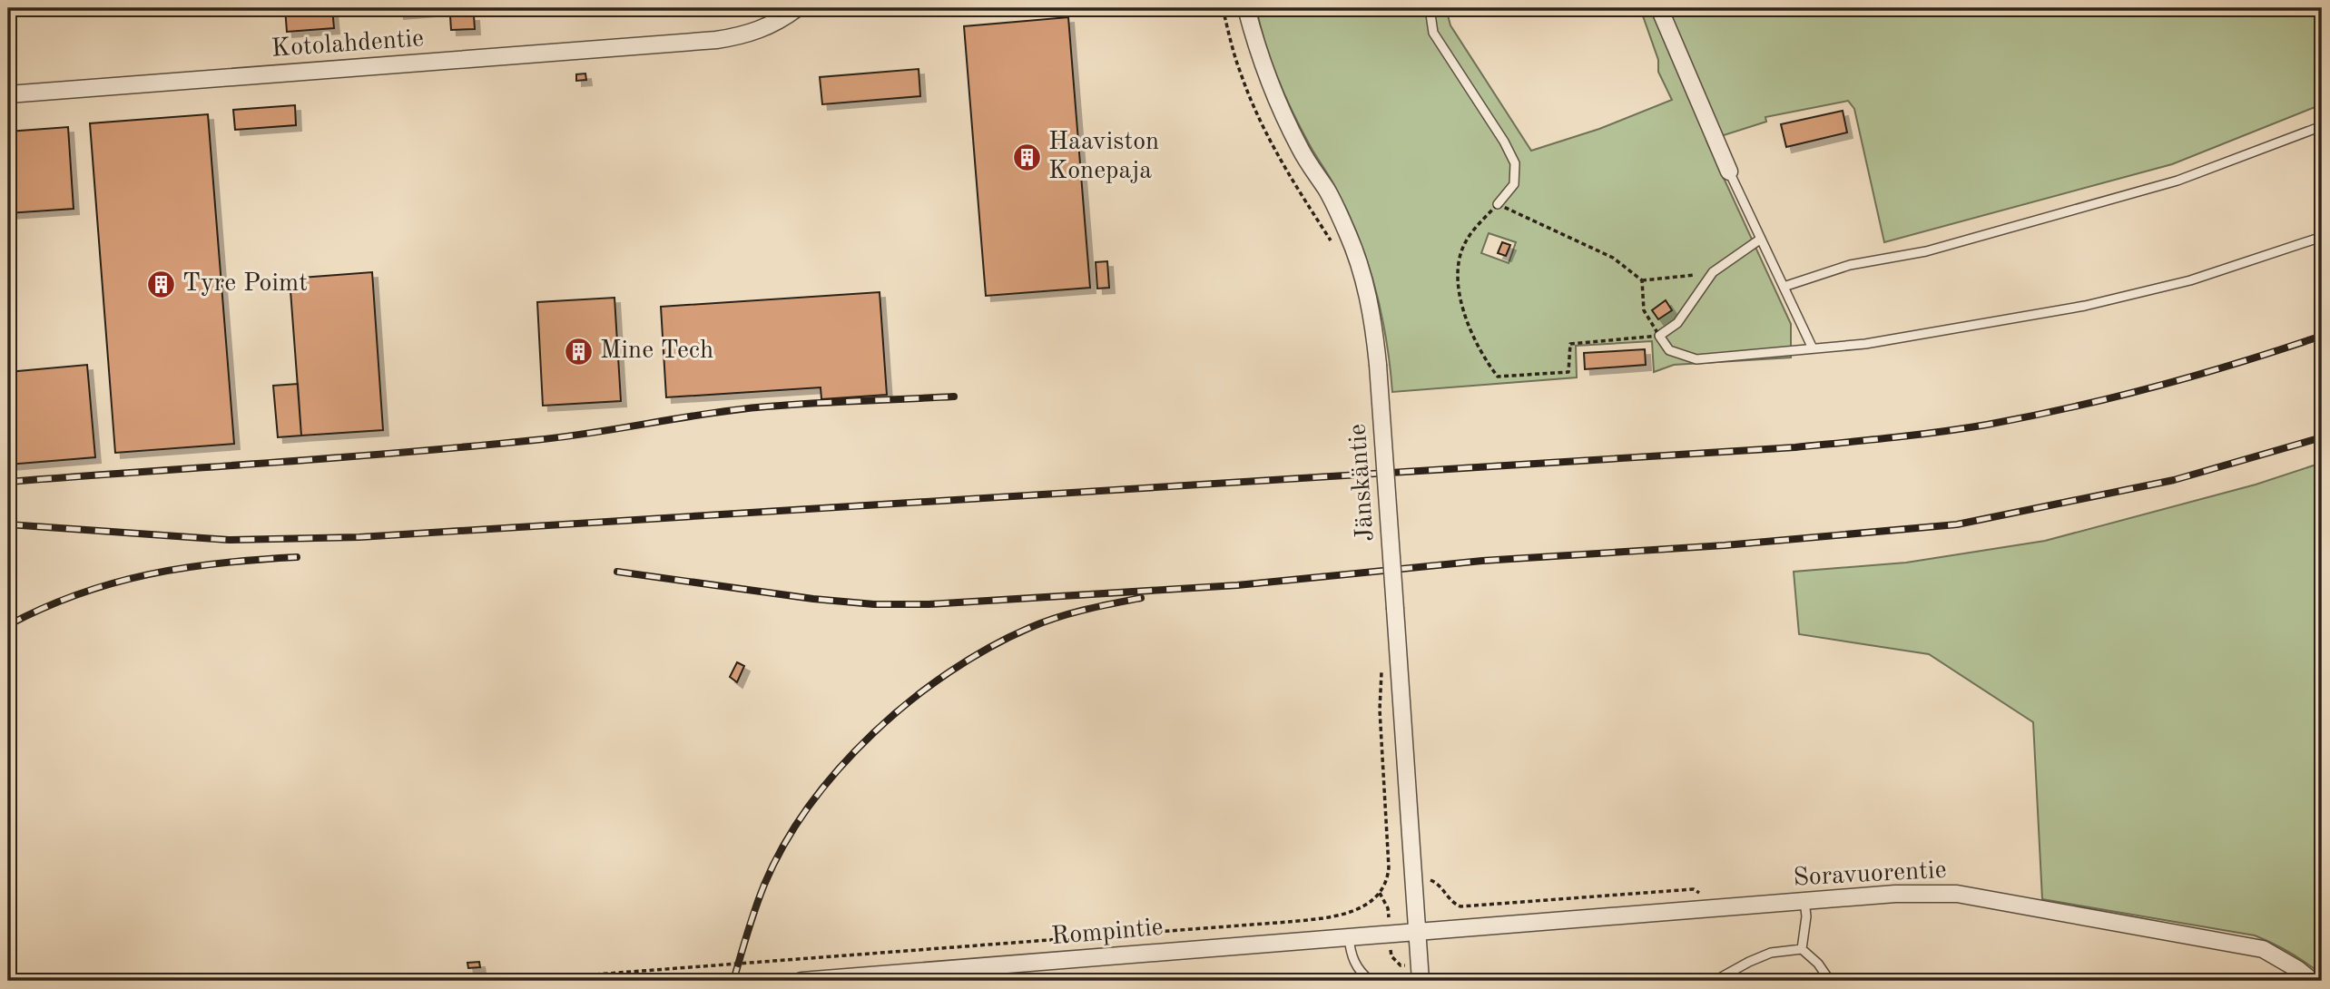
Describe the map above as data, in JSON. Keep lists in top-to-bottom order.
{
  "streets": {
    "street": [
      "Kotolahdentie",
      "Jänskäntie",
      "Soravuorentie",
      "Rompintie"
    ]
  },
  "crossings": [
    ["Jänskäntie", "Soravuorentie"],
    ["Jänskäntie", "Rompintie"],
    ["Soravuorentie", "Rompintie"]
  ],
  "places": {
    "building": ["Haaviston Konepaja", "Tyre Poimt", "Mine Tech"]
  }
}
